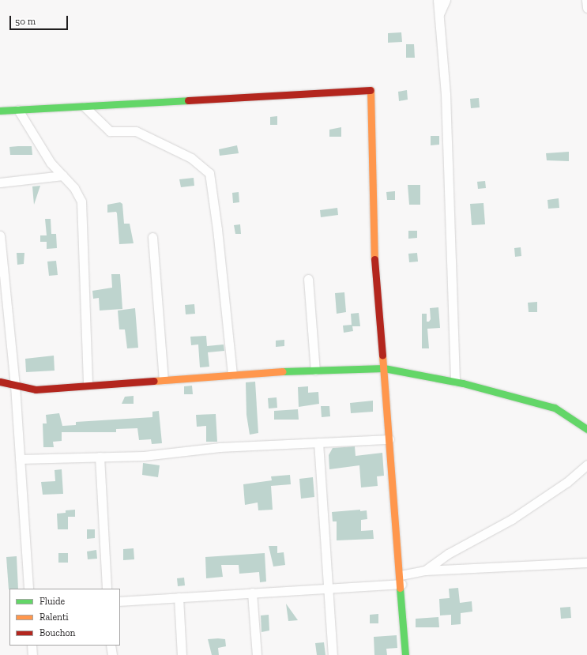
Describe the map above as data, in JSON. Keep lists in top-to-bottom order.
{
  "legend": ["Fluide", "Ralenti", "Bouchon"],
  "scale_bar": "50 m"
}
